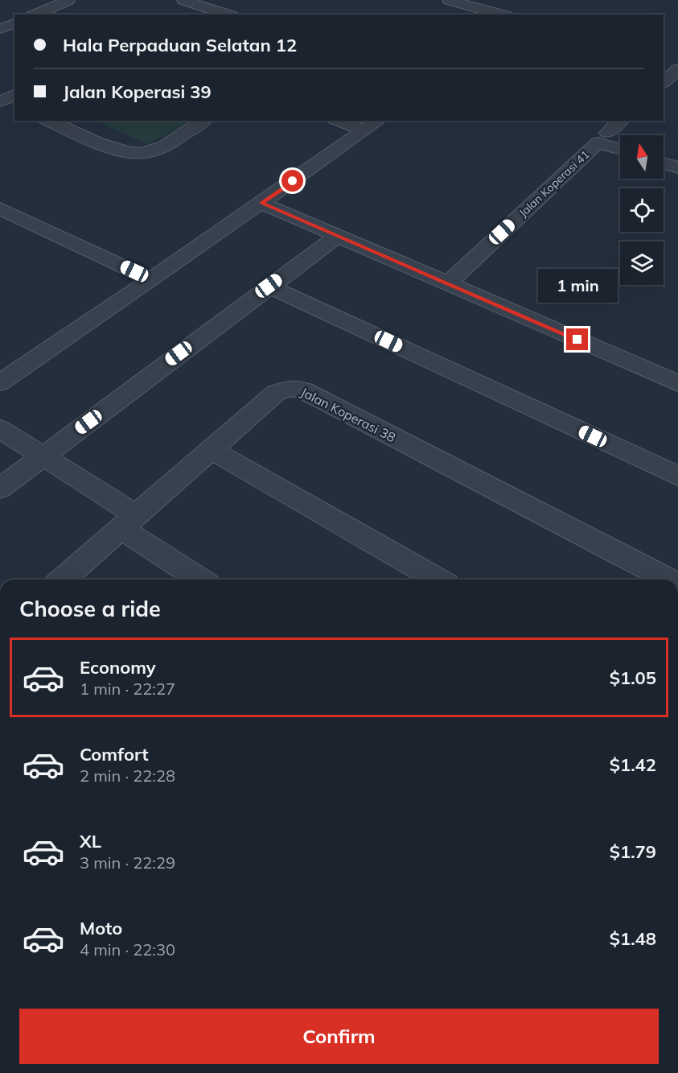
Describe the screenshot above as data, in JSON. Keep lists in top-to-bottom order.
{
  "streets": {
    "street": ["Jalan Koperasi 41", "Jalan Koperasi 38"]
  },
  "north": "top",
  "page": {
    "banner": ["Hala Perpaduan Selatan 12", "Jalan Koperasi 39"],
    "bubble": "1 min",
    "heading": "Choose a ride",
    "list": [
      {
        "name": "Economy",
        "note": "1 min · 22:27",
        "value": "$1.05"
      },
      {
        "name": "Comfort",
        "note": "2 min · 22:28",
        "value": "$1.42"
      },
      {
        "name": "XL",
        "note": "3 min · 22:29",
        "value": "$1.79"
      },
      {
        "name": "Moto",
        "note": "4 min · 22:30",
        "value": "$1.48"
      }
    ],
    "buttons": "Confirm"
  }
}
